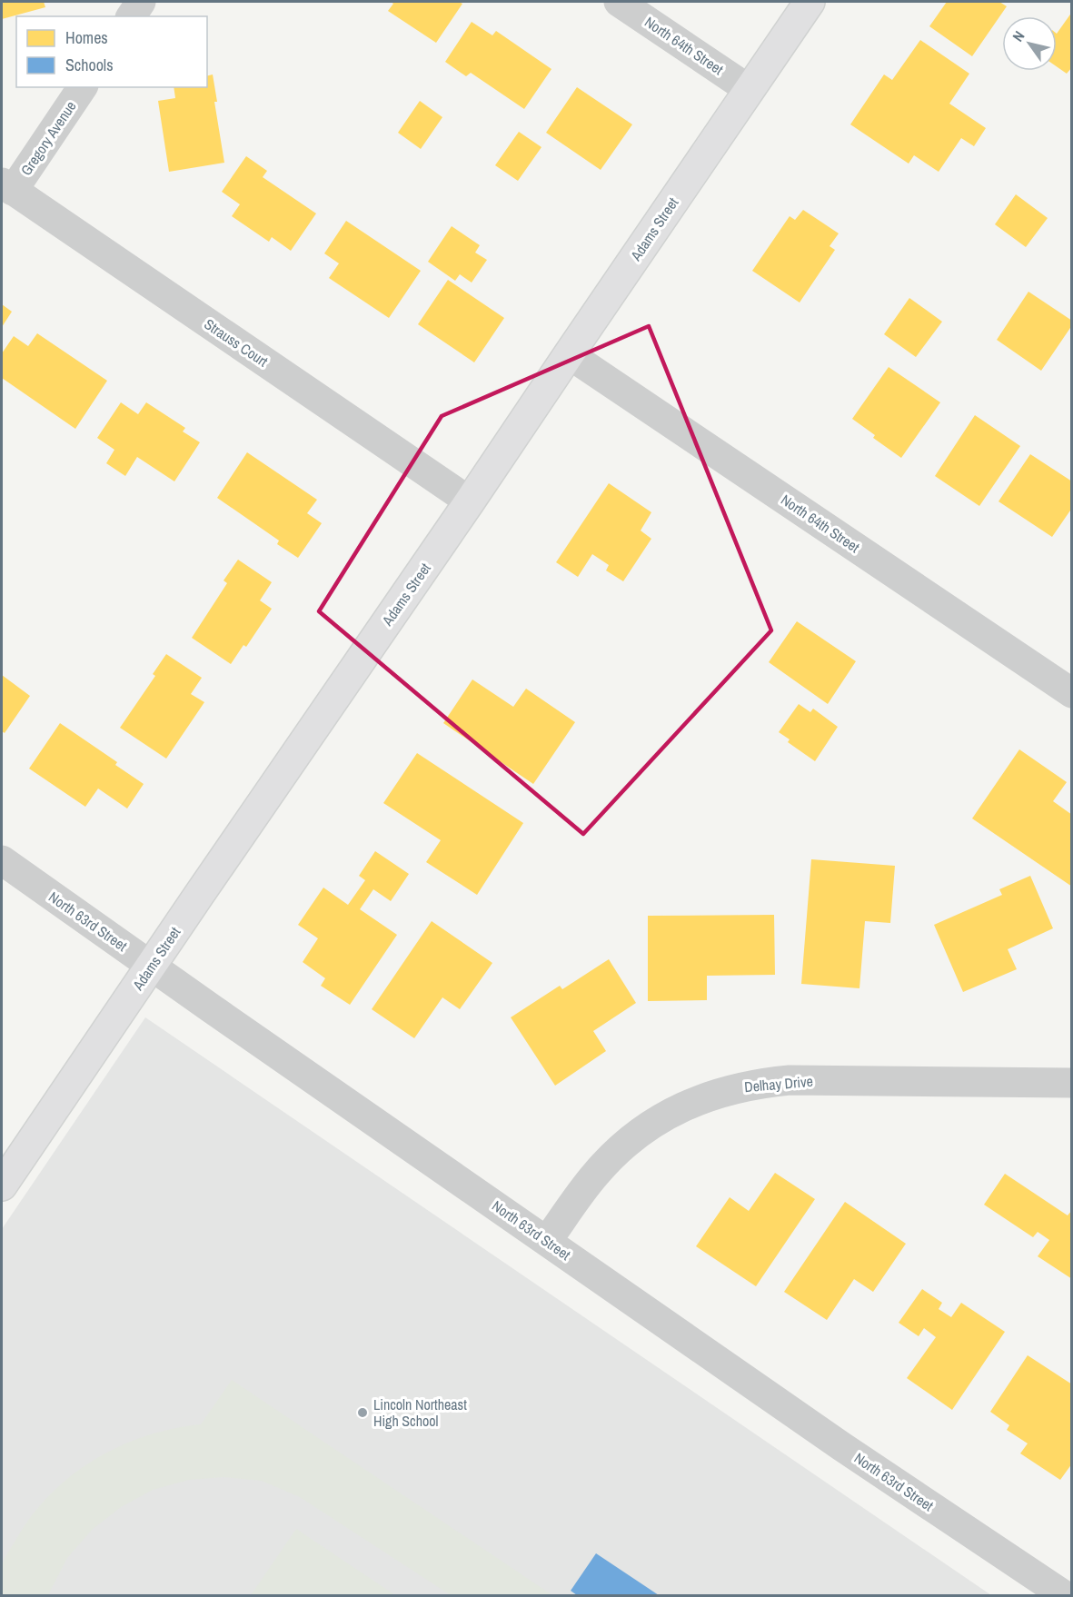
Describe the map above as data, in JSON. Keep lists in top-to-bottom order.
{
  "streets": {
    "main road": ["Adams Street"],
    "street": [
      "North 64th Street",
      "Gregory Avenue",
      "Strauss Court",
      "North 63rd Street",
      "Delhay Drive"
    ]
  },
  "crossings": [
    ["North 64th Street", "Adams Street"],
    ["Gregory Avenue", "Strauss Court"],
    ["Adams Street", "Strauss Court"],
    ["Adams Street", "North 63rd Street"],
    ["North 63rd Street", "Delhay Drive"]
  ],
  "places": ["Lincoln Northeast High School"],
  "legend": ["Homes", "Schools"],
  "north": "top left"
}
